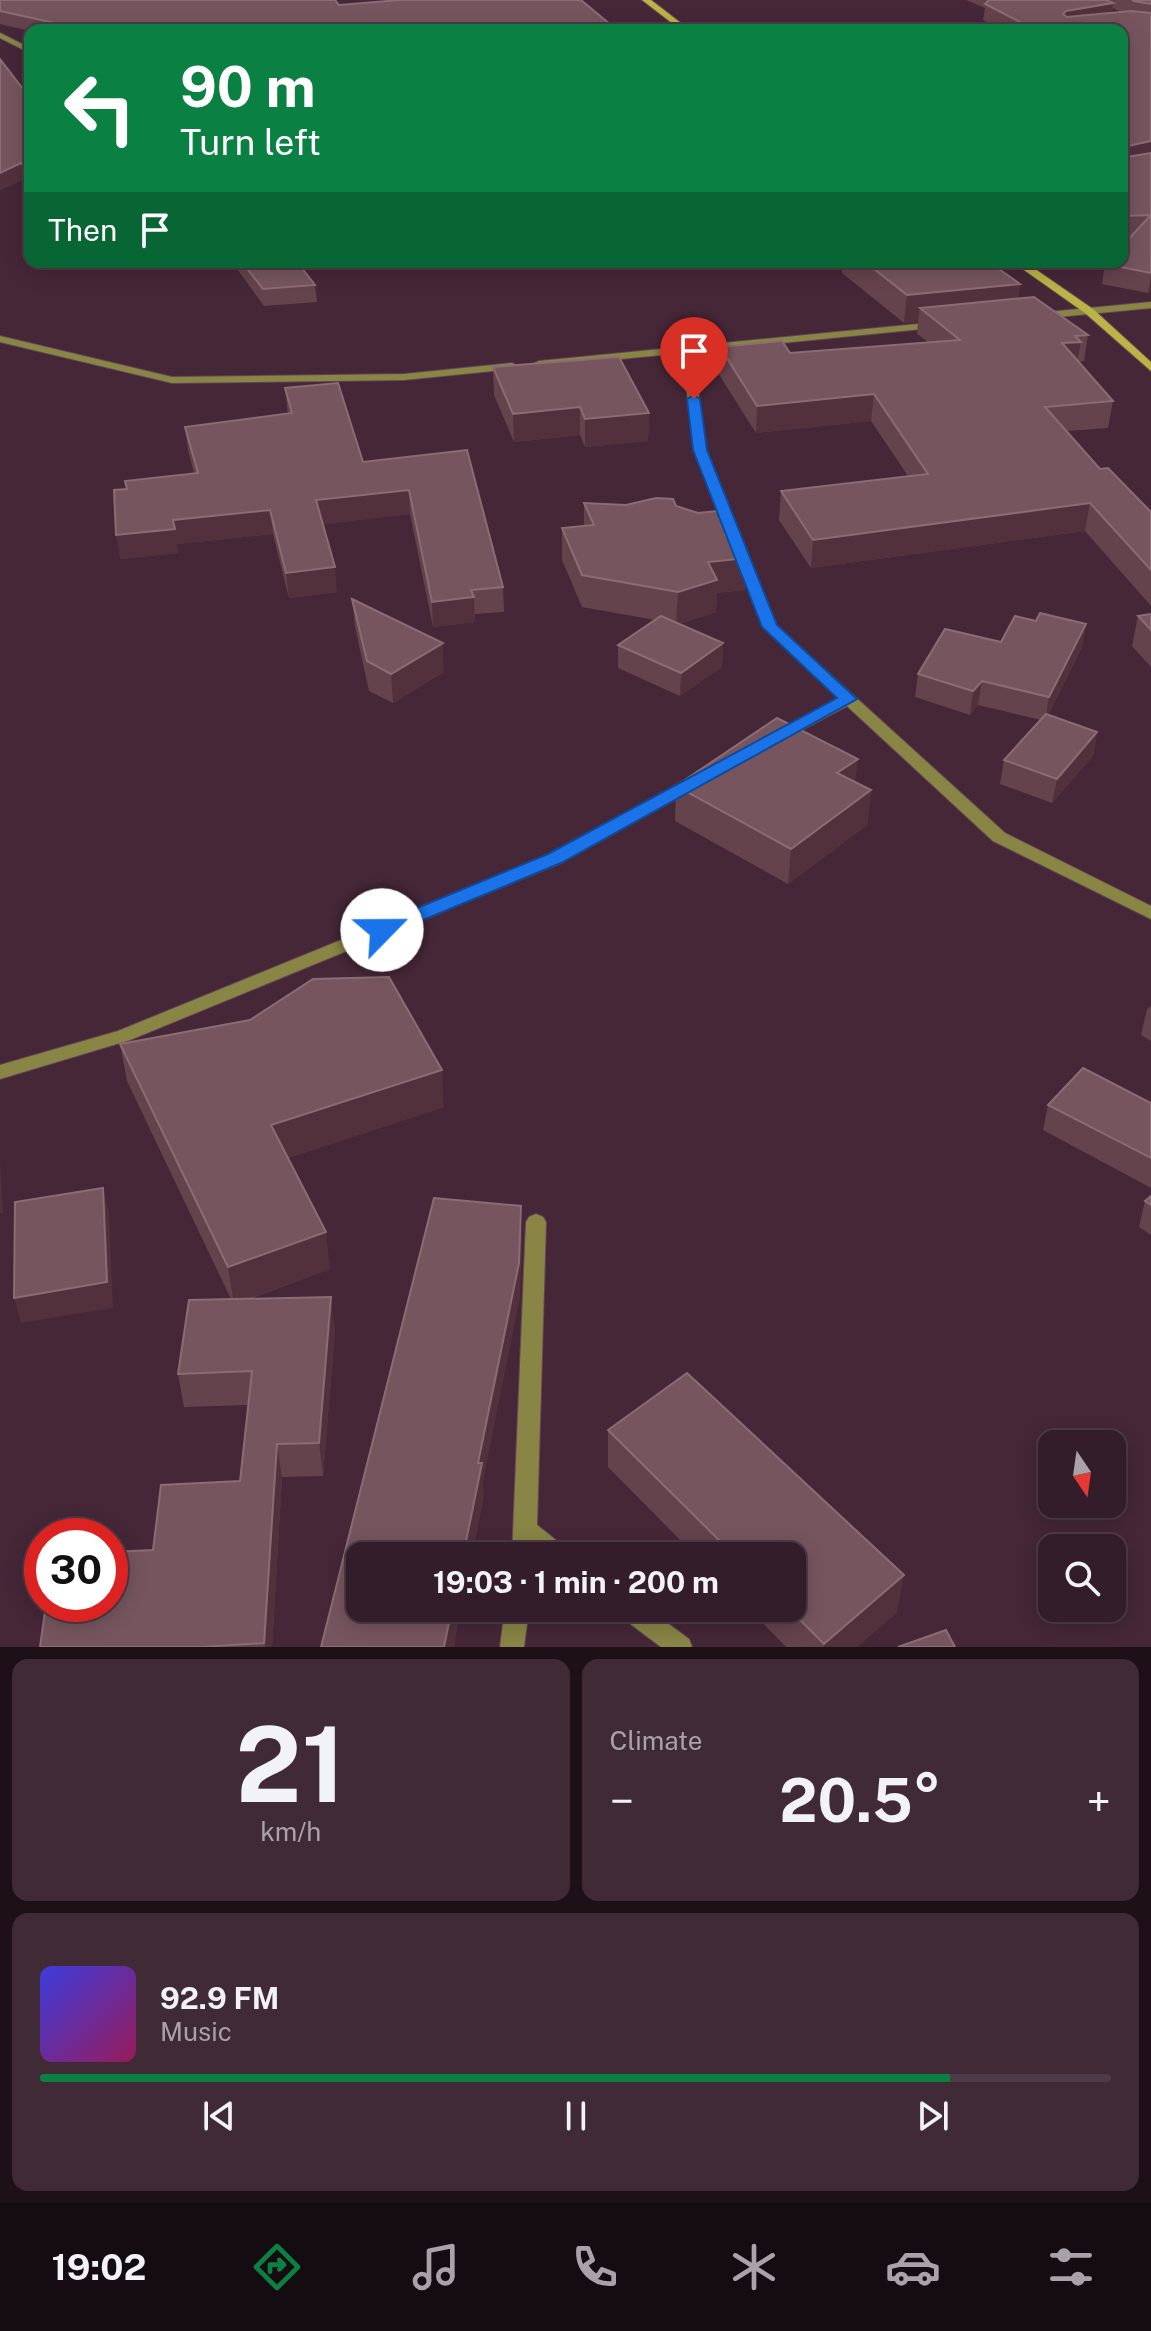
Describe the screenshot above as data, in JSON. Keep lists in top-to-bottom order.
{
  "north": "bottom",
  "page": {
    "turn": ["90 m", "Turn left"],
    "then": "Then",
    "limit": "30",
    "trip": "19:03 · 1 min · 200 m",
    "tile": [
      ["21", "km/h"],
      "Climate"
    ],
    "heat": ["−", "20.5°", "+"],
    "song": ["92.9 FM", "Music"],
    "tabs": "19:02"
  }
}
